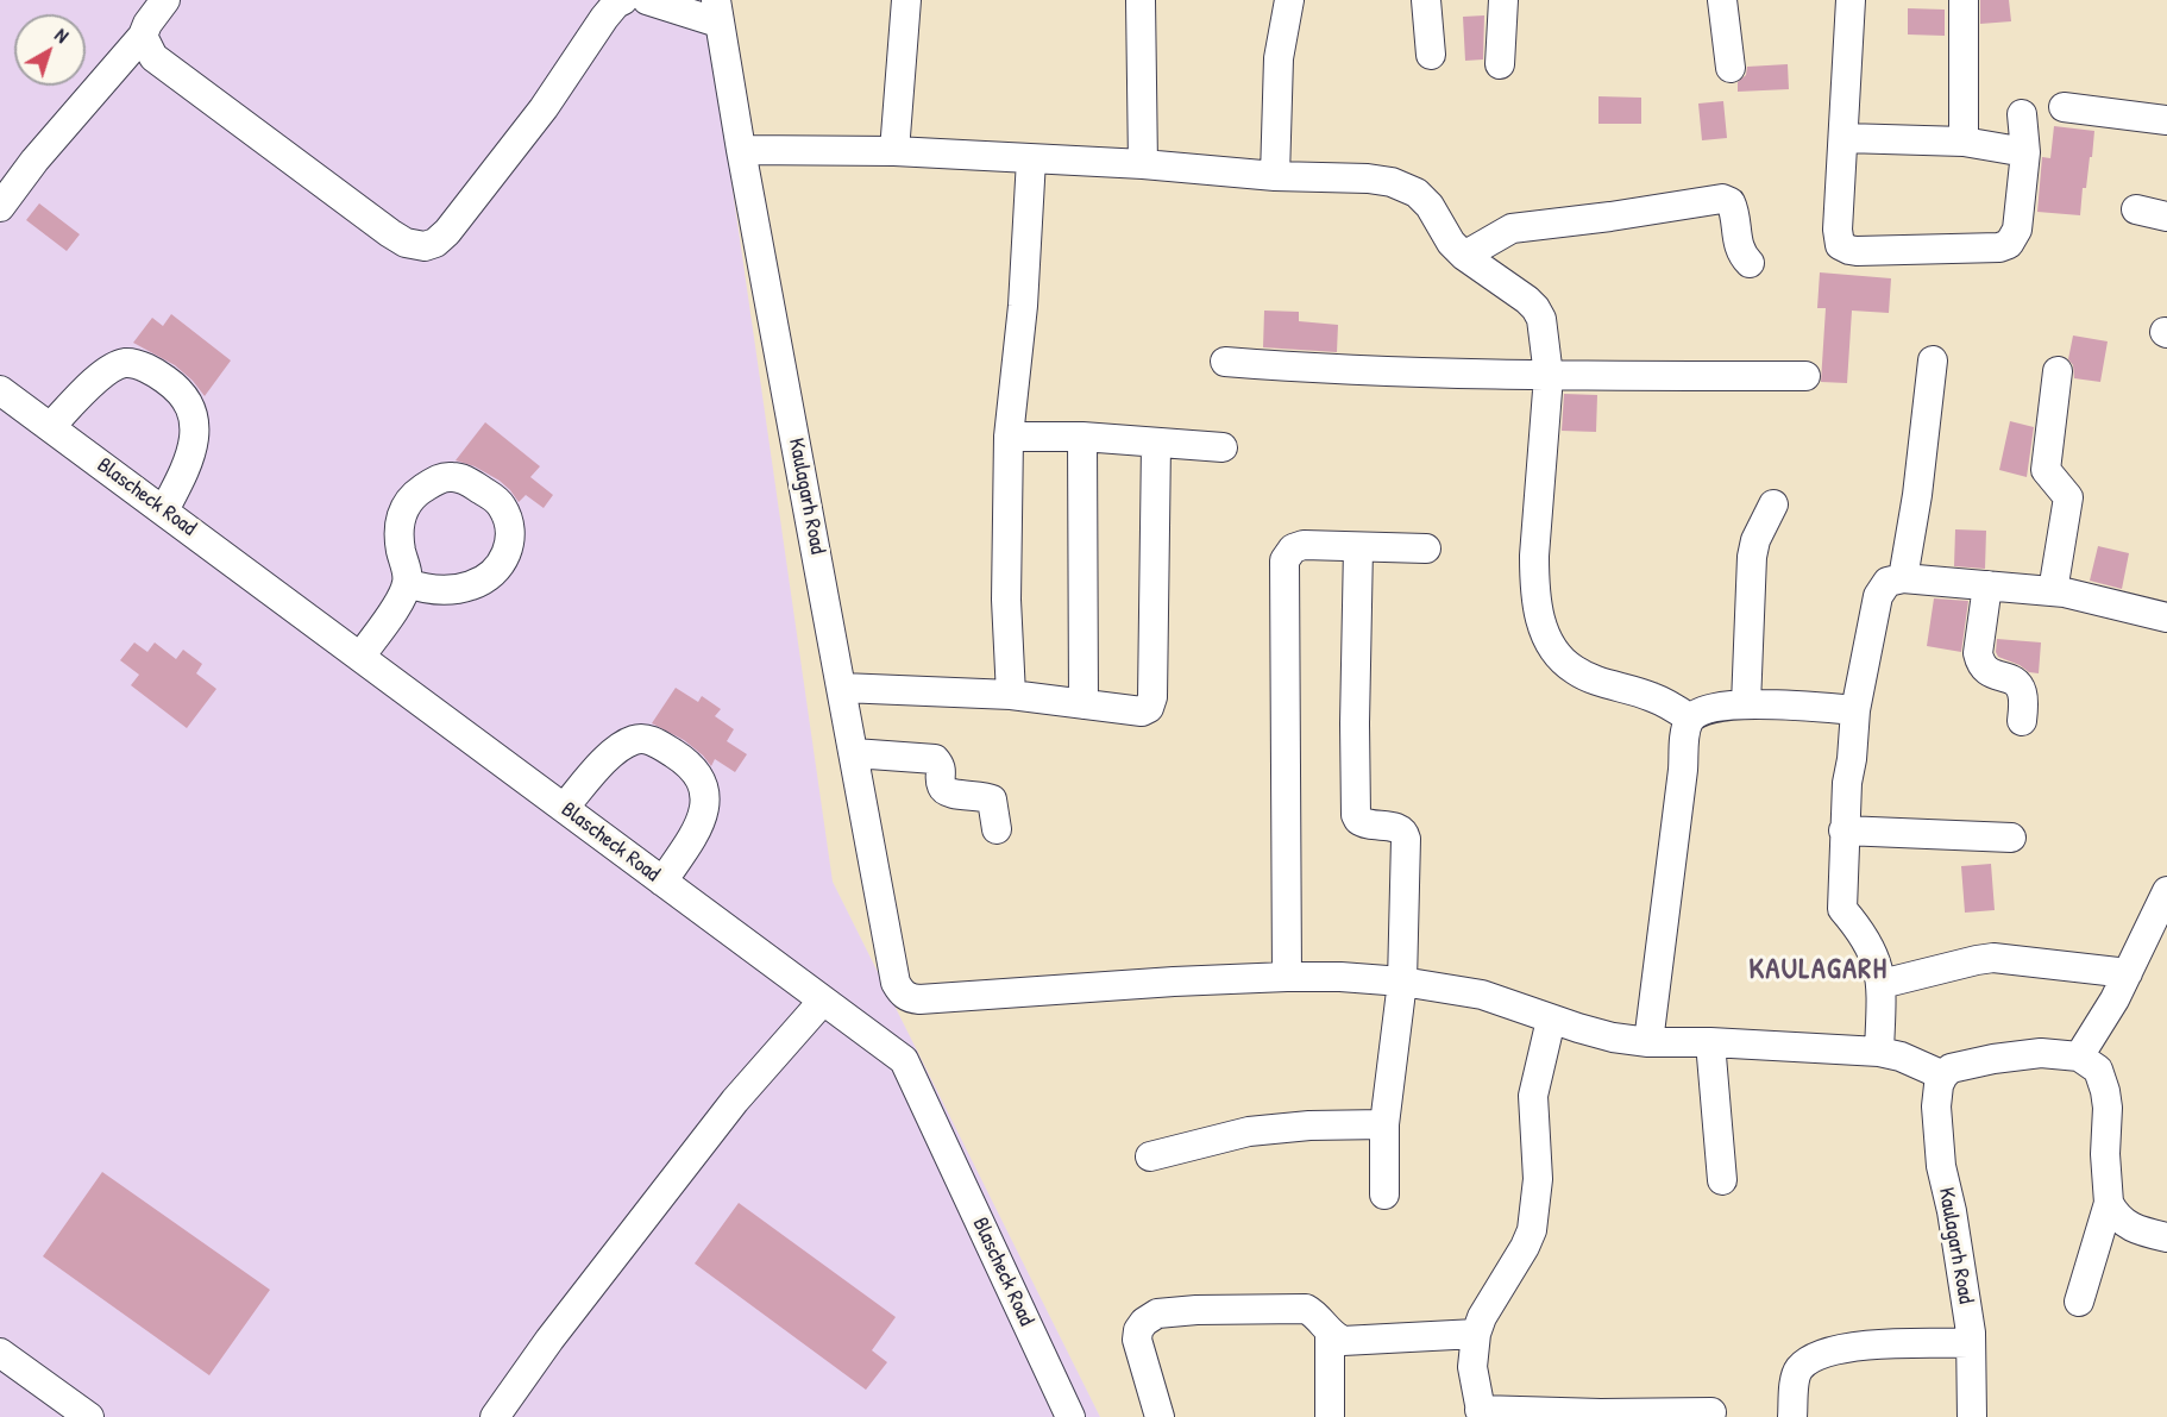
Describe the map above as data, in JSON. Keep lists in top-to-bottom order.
{
  "streets": {
    "street": ["Kaulagarh Road", "Blascheck Road"]
  },
  "districts": ["KAULAGARH"],
  "north": "top right"
}
